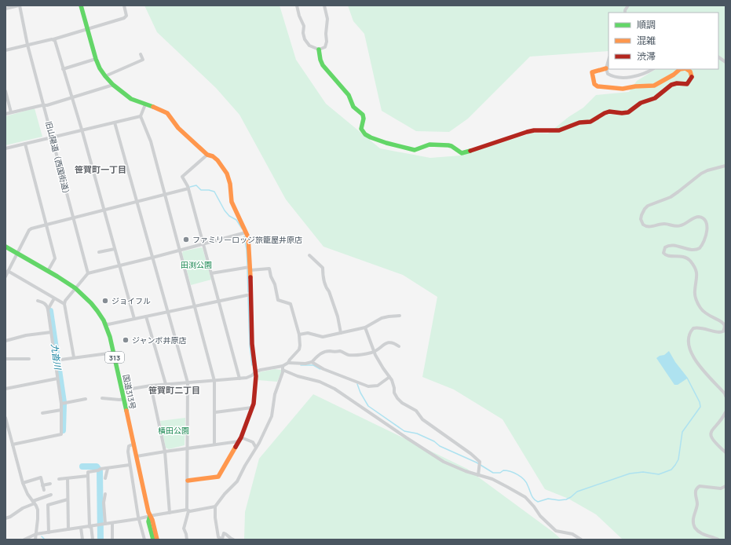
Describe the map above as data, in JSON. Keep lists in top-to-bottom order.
{
  "streets": {
    "main road": ["313", "国道313号"],
    "street": ["旧山陽道（西国街道）"]
  },
  "districts": ["笹賀町一丁目", "笹賀町二丁目"],
  "water": ["九沓川"],
  "parks": ["田渕公園", "横田公園"],
  "places": ["ファミリーロッジ旅籠屋井原店", "ジョイフル", "ジャンボ井原店"],
  "legend": ["順調", "混雑", "渋滞"]
}
